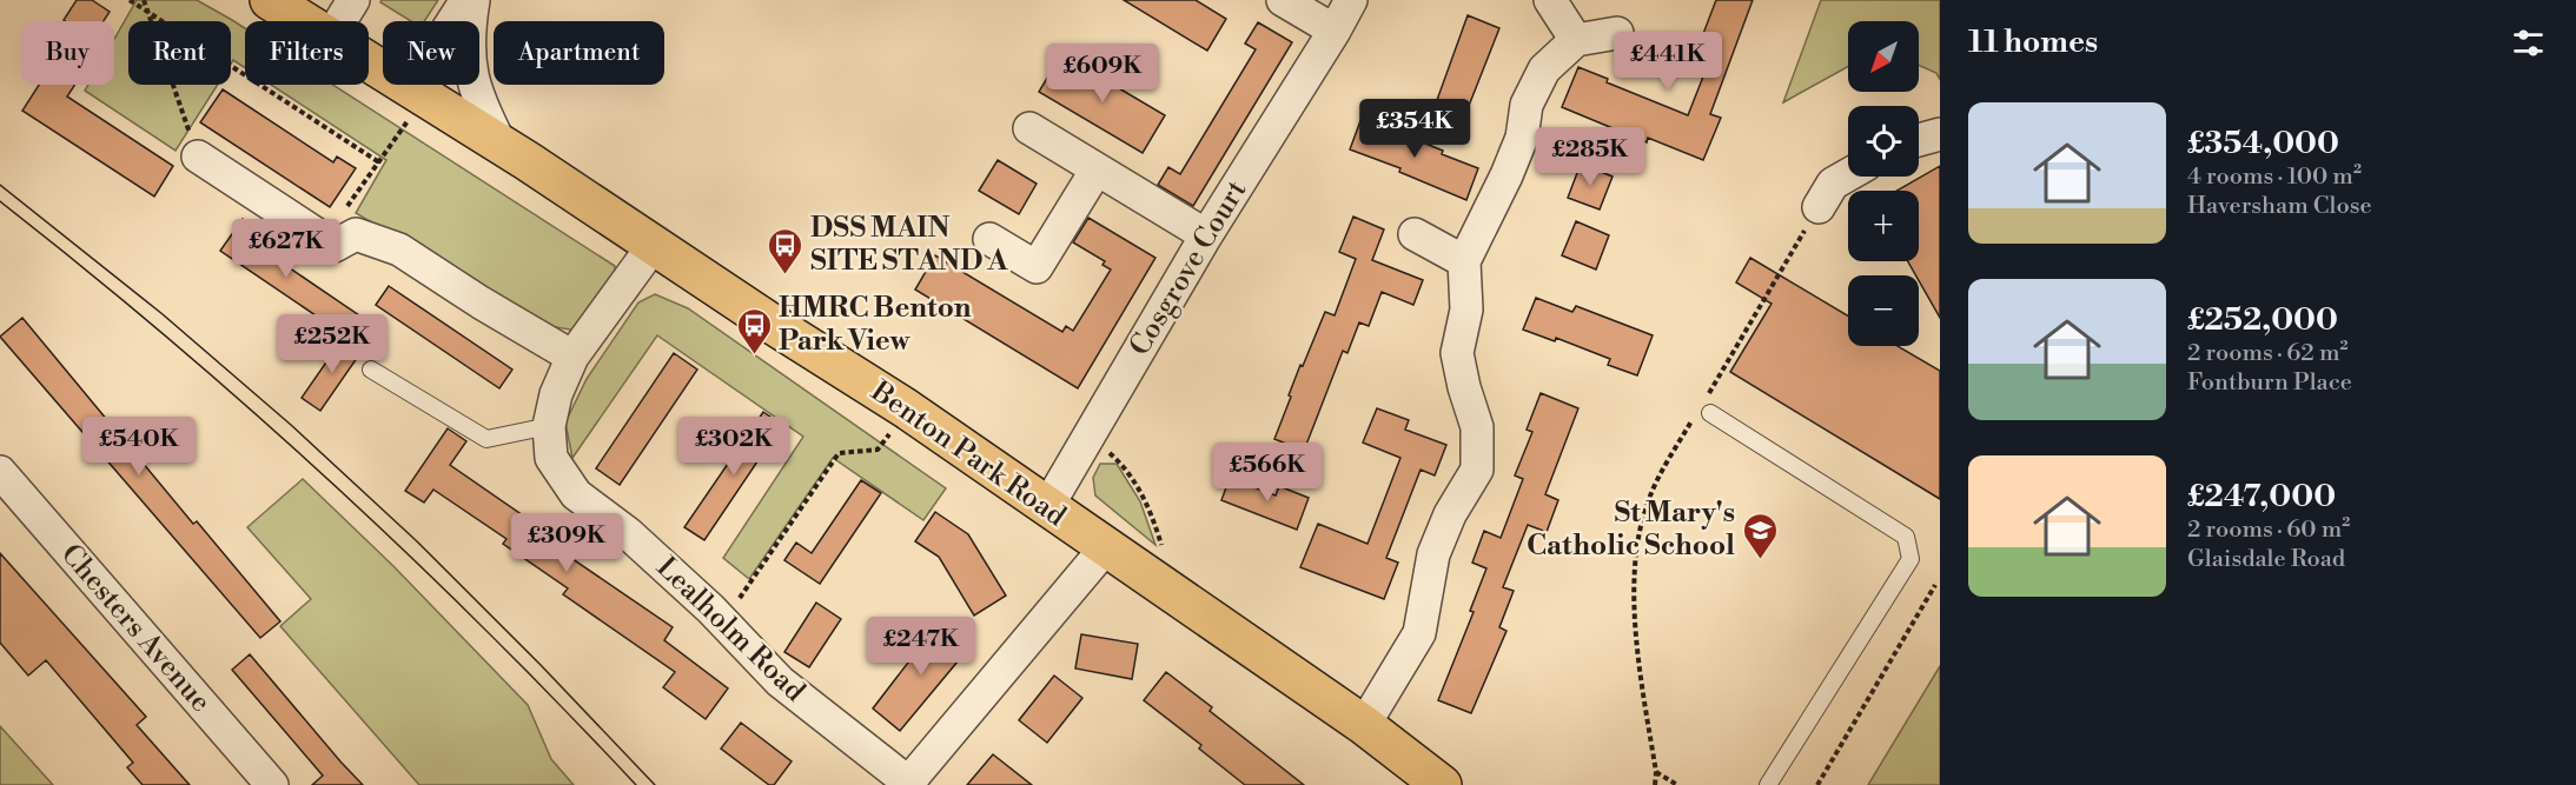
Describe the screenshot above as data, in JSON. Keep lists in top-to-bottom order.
{
  "streets": {
    "main road": ["Benton Park Road"],
    "street": ["Cosgrove Court", "Chesters Avenue", "Lealholm Road"]
  },
  "crossings": [
    ["Cosgrove Court", "Benton Park Road"],
    ["Benton Park Road", "Lealholm Road"]
  ],
  "places": {
    "bus stop": ["DSS MAIN SITE STAND A", "HMRC Benton Park View"],
    "school or university": ["St Mary's Catholic School"]
  },
  "north": "bottom left",
  "page": {
    "heading": "11 homes",
    "map_buttons": ["+", "−"],
    "chip": [
      "Buy",
      "Rent",
      "Filters",
      "New",
      "Apartment"
    ],
    "price": [
      "£441K",
      "£609K",
      "£354K",
      "£285K",
      "£627K",
      "£252K",
      "£540K",
      "£302K",
      "£566K",
      "£309K",
      "£247K"
    ],
    "list": [
      {
        "name": "£354,000",
        "note": "4 rooms · 100 m² · Haversham Close"
      },
      {
        "name": "£252,000",
        "note": "2 rooms · 62 m² · Fontburn Place"
      },
      {
        "name": "£247,000",
        "note": "2 rooms · 60 m² · Glaisdale Road"
      }
    ]
  }
}
